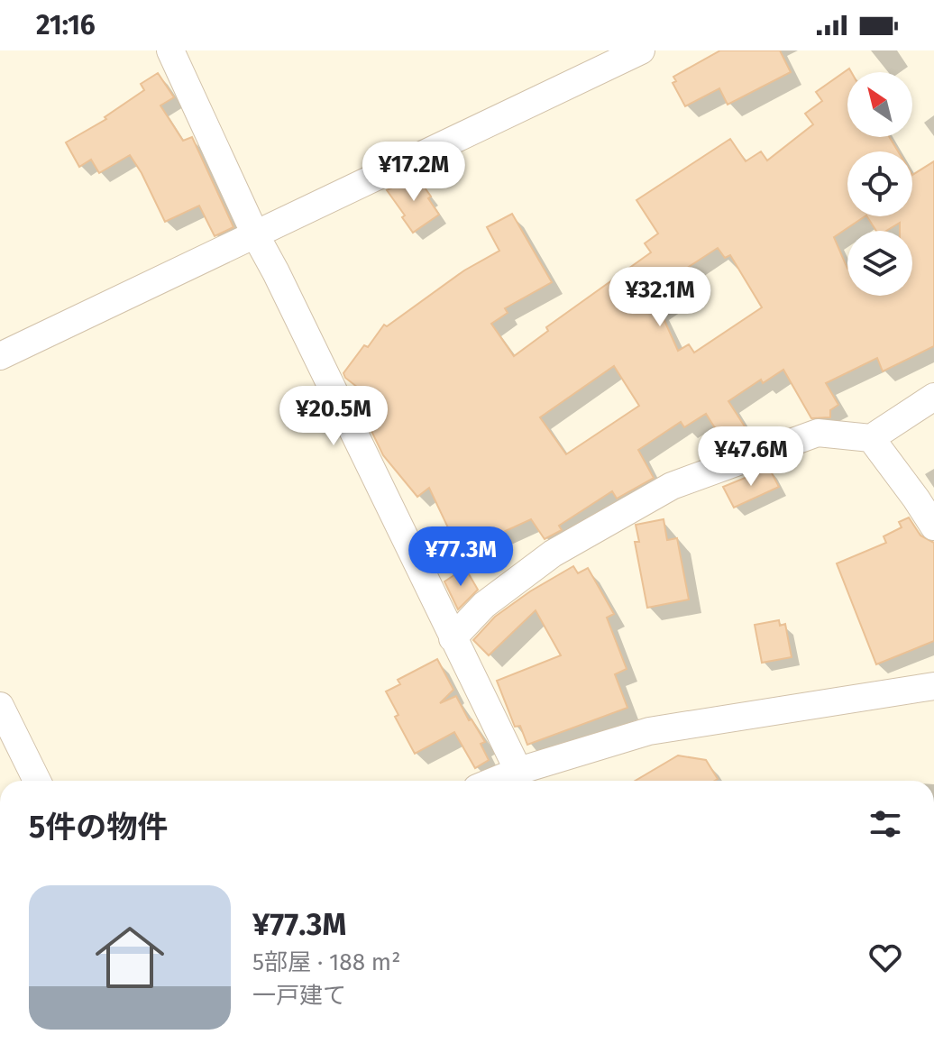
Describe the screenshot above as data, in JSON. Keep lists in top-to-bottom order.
{
  "north": "top left",
  "page": {
    "status": "21:16",
    "price": [
      "¥17.2M",
      "¥32.1M",
      "¥20.5M",
      "¥47.6M",
      "¥77.3M"
    ],
    "heading": "5件の物件",
    "list": [
      {
        "name": "¥77.3M",
        "note": "5部屋 · 188 m² · 一戸建て"
      }
    ]
  }
}
